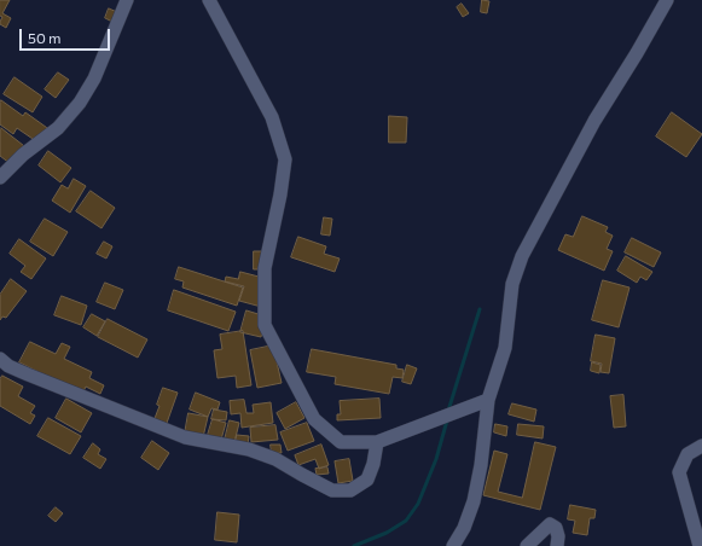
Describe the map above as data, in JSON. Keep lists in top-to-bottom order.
{
  "scale_bar": "50 m"
}
